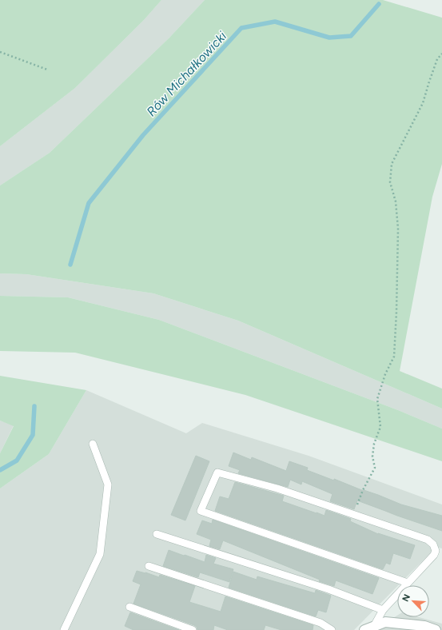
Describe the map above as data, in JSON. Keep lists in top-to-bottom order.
{
  "water": ["Rów Michałkowicki"],
  "north": "top left"
}
